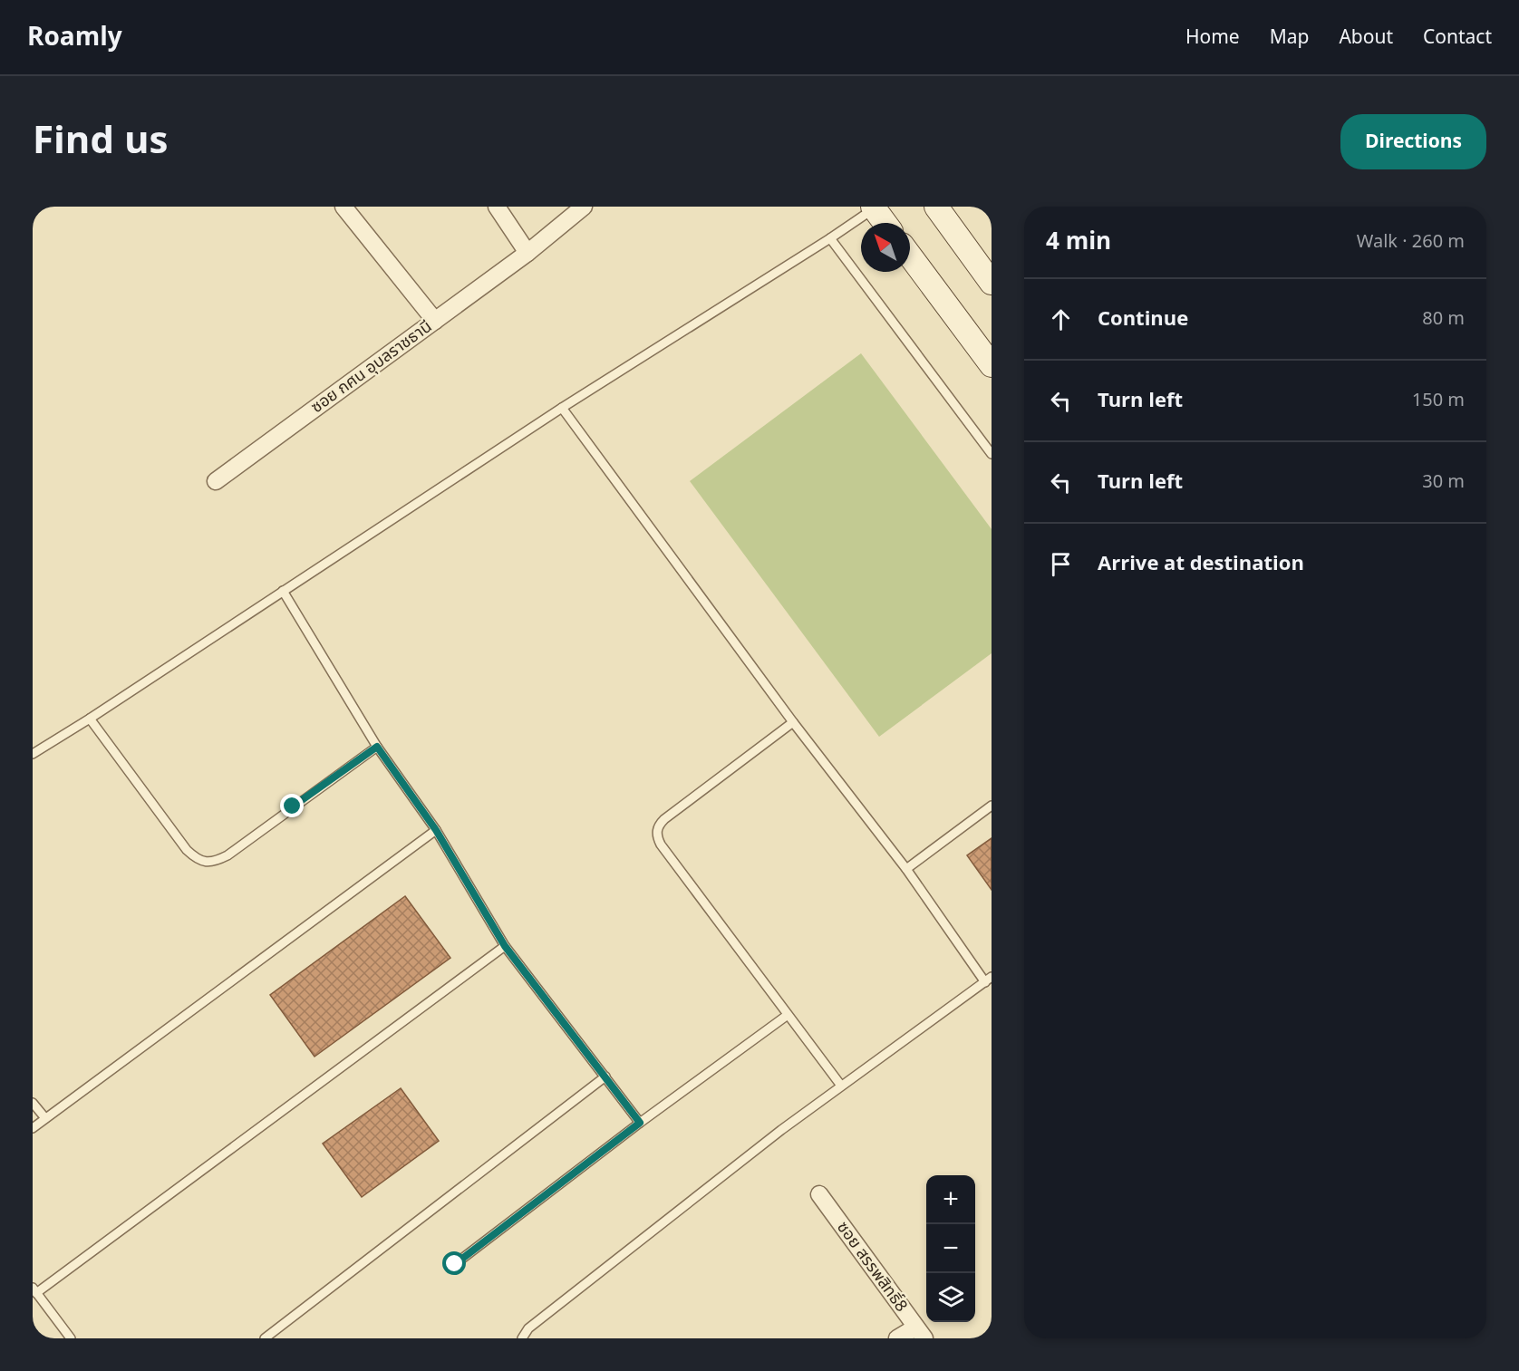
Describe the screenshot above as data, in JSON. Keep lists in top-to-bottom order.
{
  "streets": {
    "street": ["ซอย กศน อุบลราชธานี", "ซอย สรรพสิทธิ์8"]
  },
  "north": "top left",
  "page": {
    "header": "Roamly",
    "nav": [
      "Home",
      "Map",
      "About",
      "Contact"
    ],
    "title": "Find us",
    "buttons": "Directions",
    "heading": ["4 min", "Walk · 260 m"],
    "list": [
      ["Continue", "80 m"],
      ["Turn left", "150 m"],
      ["Turn left", "30 m"],
      "Arrive at destination"
    ],
    "map_buttons": ["+", "−"]
  }
}
